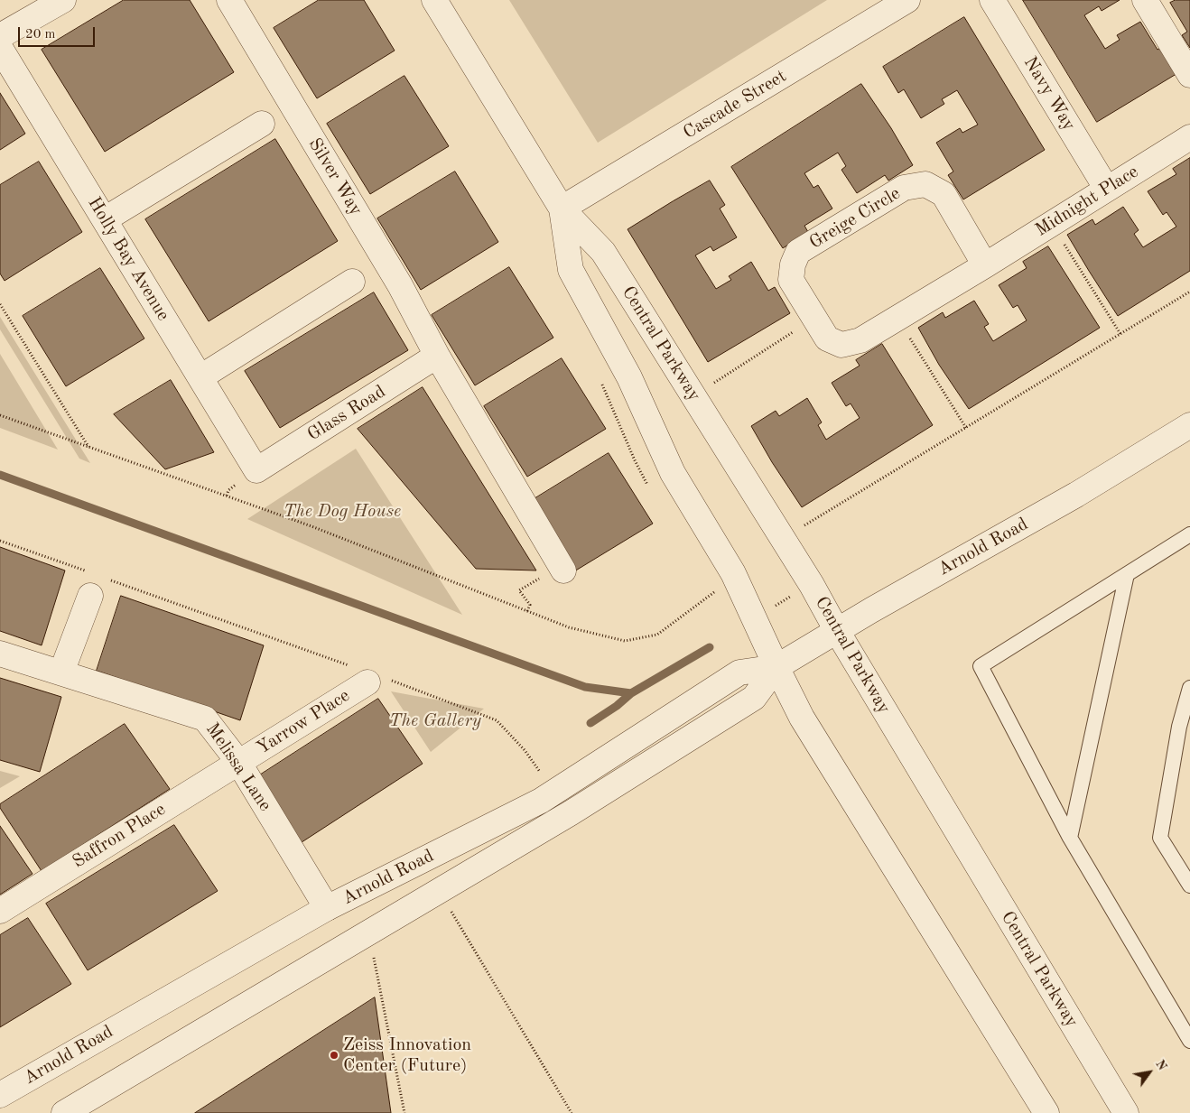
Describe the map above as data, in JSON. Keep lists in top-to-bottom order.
{
  "streets": {
    "street": [
      "Navy Way",
      "Cascade Street",
      "Silver Way",
      "Midnight Place",
      "Greige Circle",
      "Holly Bay Avenue",
      "Central Parkway",
      "Glass Road",
      "Arnold Road",
      "Yarrow Place",
      "Melissa Lane",
      "Saffron Place"
    ]
  },
  "crossings": [
    ["Navy Way", "Midnight Place"],
    ["Cascade Street", "Central Parkway"],
    ["Silver Way", "Glass Road"],
    ["Midnight Place", "Greige Circle"],
    ["Holly Bay Avenue", "Glass Road"],
    ["Central Parkway", "Arnold Road"],
    ["Arnold Road", "Melissa Lane"],
    ["Yarrow Place", "Melissa Lane"],
    ["Yarrow Place", "Saffron Place"],
    ["Melissa Lane", "Saffron Place"]
  ],
  "parks": ["The Dog House", "The Gallery"],
  "places": ["Zeiss Innovation Center (Future)"],
  "scale_bar": "20 m",
  "north": "top right"
}
